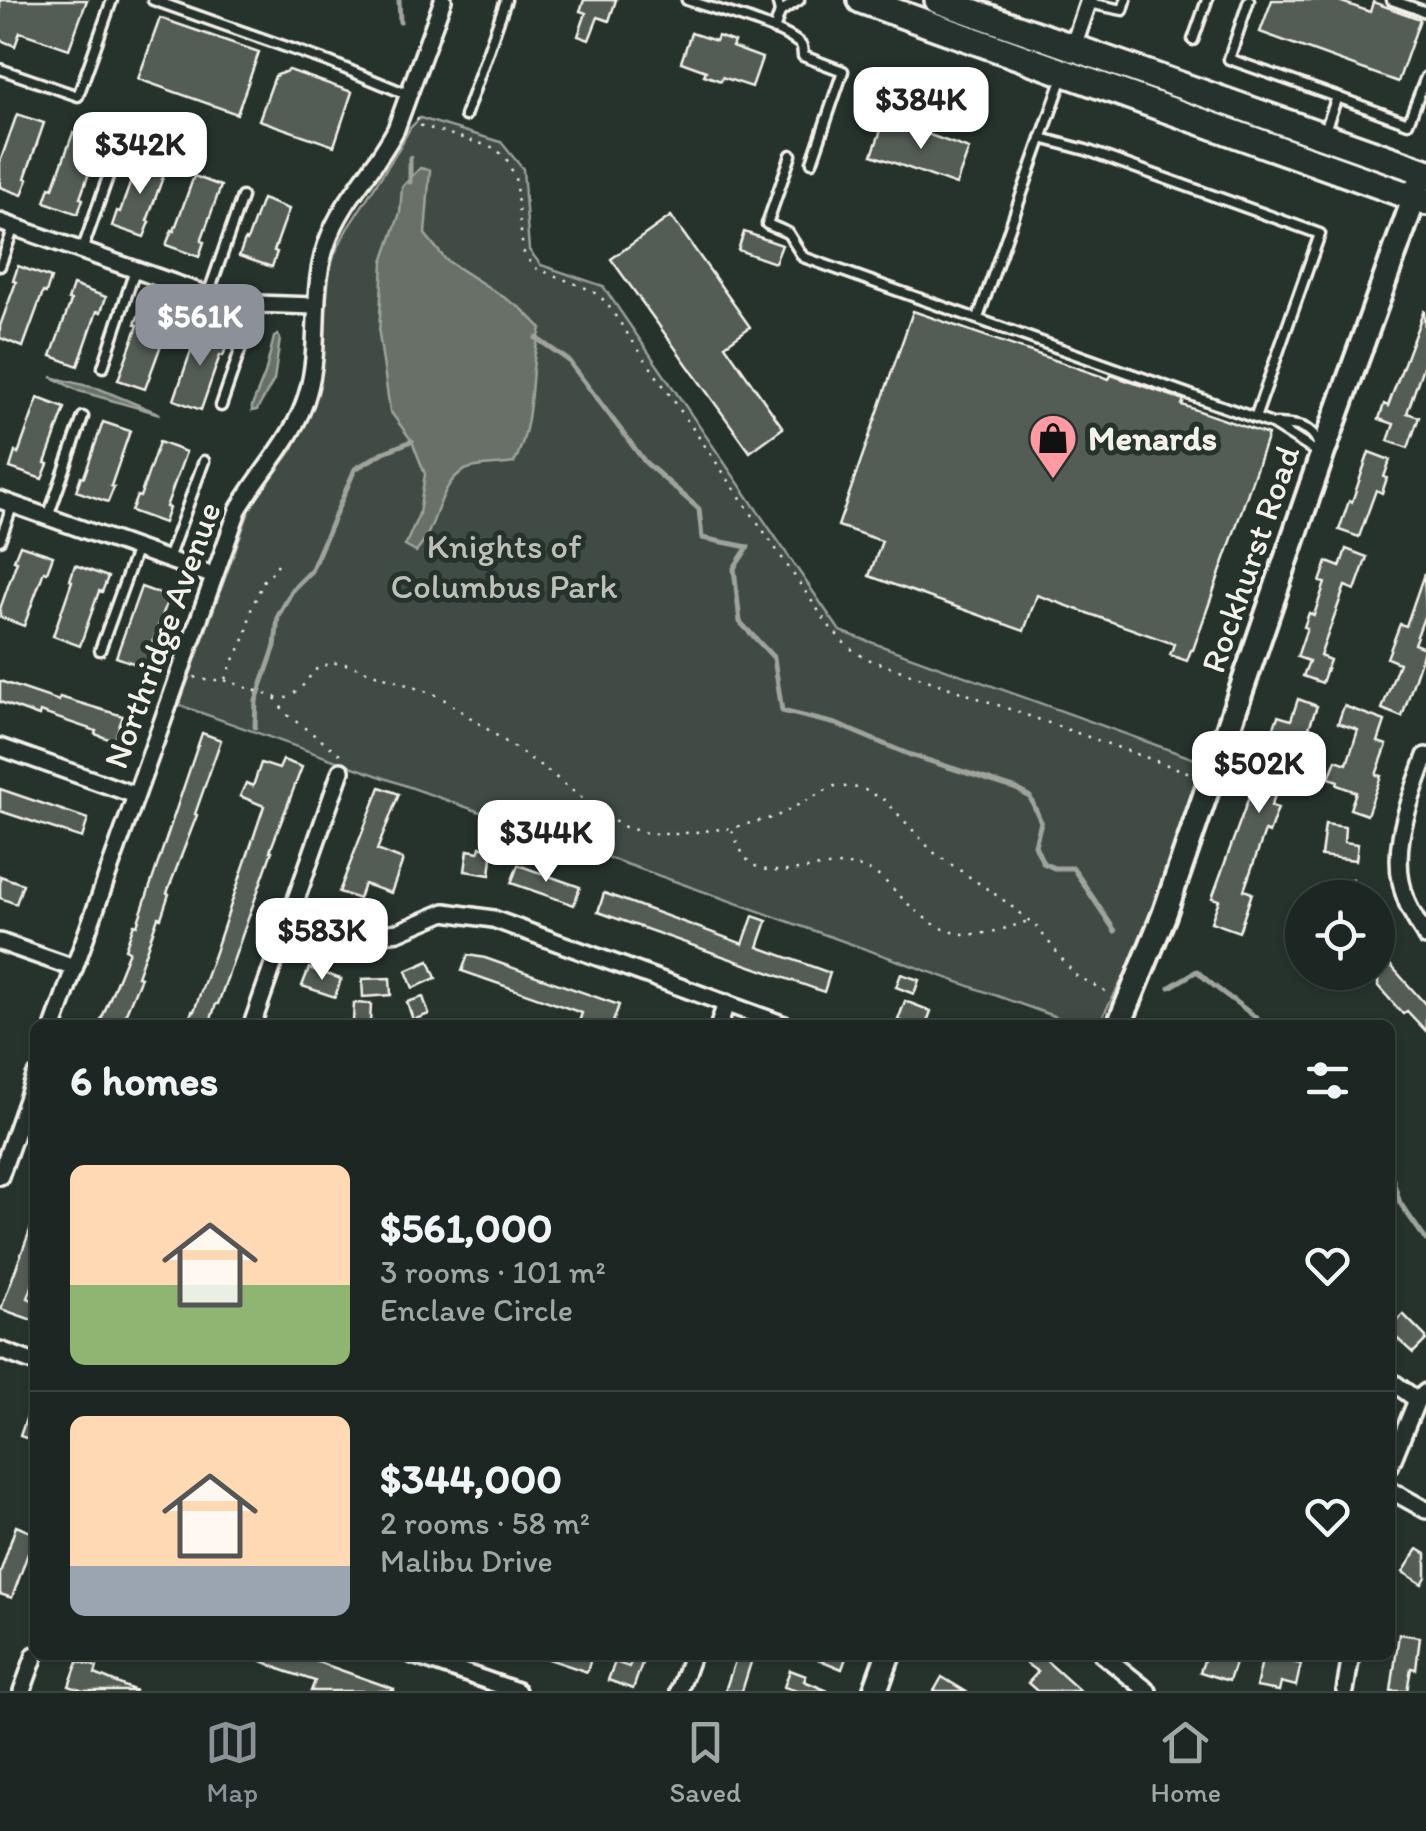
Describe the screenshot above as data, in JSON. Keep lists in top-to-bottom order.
{
  "streets": {
    "street": ["Rockhurst Road", "Northridge Avenue"]
  },
  "parks": ["Knights of Columbus Park"],
  "places": {
    "shop": ["Menards"]
  },
  "page": {
    "price": [
      "$384K",
      "$342K",
      "$561K",
      "$502K",
      "$344K",
      "$583K"
    ],
    "heading": "6 homes",
    "list": [
      {
        "name": "$561,000",
        "note": "3 rooms · 101 m² · Enclave Circle"
      },
      {
        "name": "$344,000",
        "note": "2 rooms · 58 m² · Malibu Drive"
      }
    ],
    "tabs": ["Map", "Saved", "Home"]
  }
}
